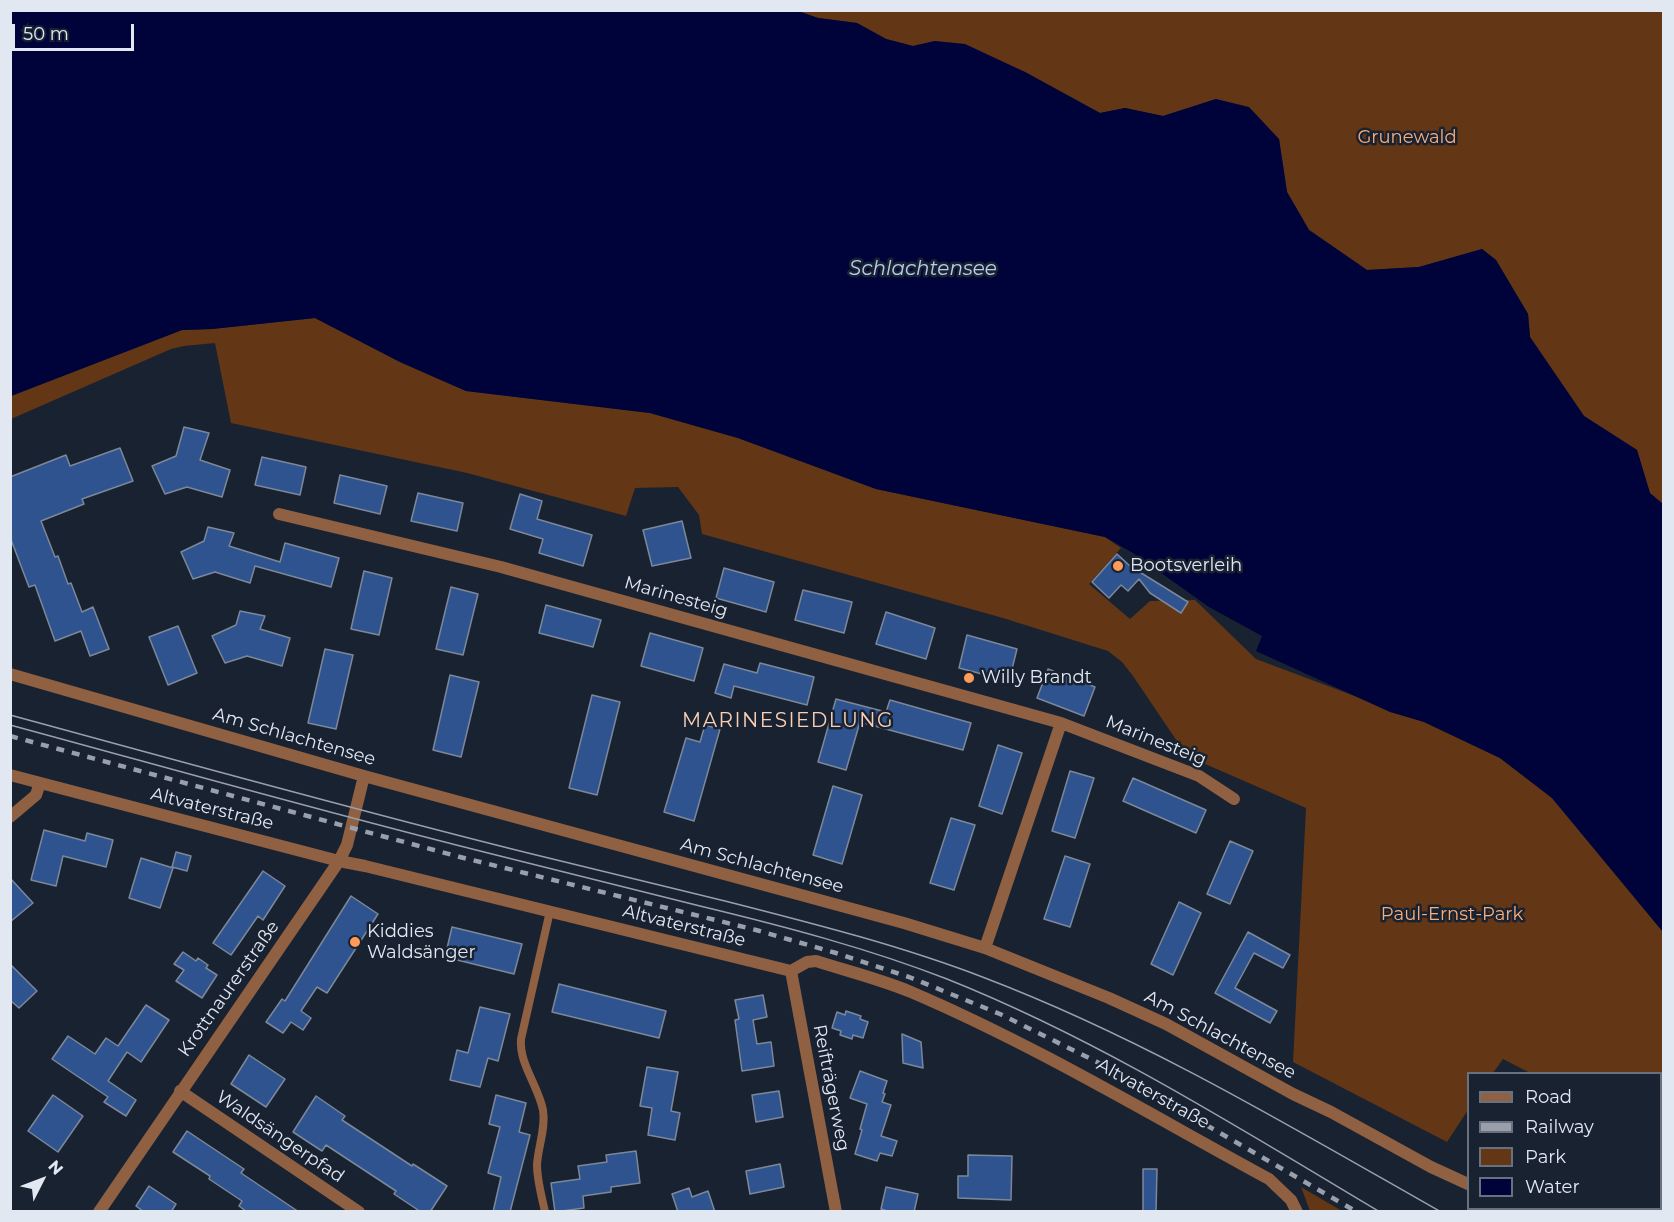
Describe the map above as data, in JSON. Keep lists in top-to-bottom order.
{
  "streets": {
    "street": [
      "Marinesteig",
      "Am Schlachtensee",
      "Altvaterstraße",
      "Krottnaurerstraße",
      "Reifträgerweg",
      "Waldsängerpfad"
    ]
  },
  "crossings": [
    ["Am Schlachtensee", "Krottnaurerstraße"],
    ["Altvaterstraße", "Krottnaurerstraße"],
    ["Altvaterstraße", "Reifträgerweg"],
    ["Krottnaurerstraße", "Waldsängerpfad"]
  ],
  "districts": ["MARINESIEDLUNG"],
  "water": ["Schlachtensee"],
  "parks": ["Grunewald", "Paul-Ernst-Park"],
  "places": ["Bootsverleih", "Willy Brandt", "Kiddies Waldsänger"],
  "legend": [
    "Road",
    "Railway",
    "Park",
    "Water"
  ],
  "scale_bar": "50 m",
  "north": "top right"
}
